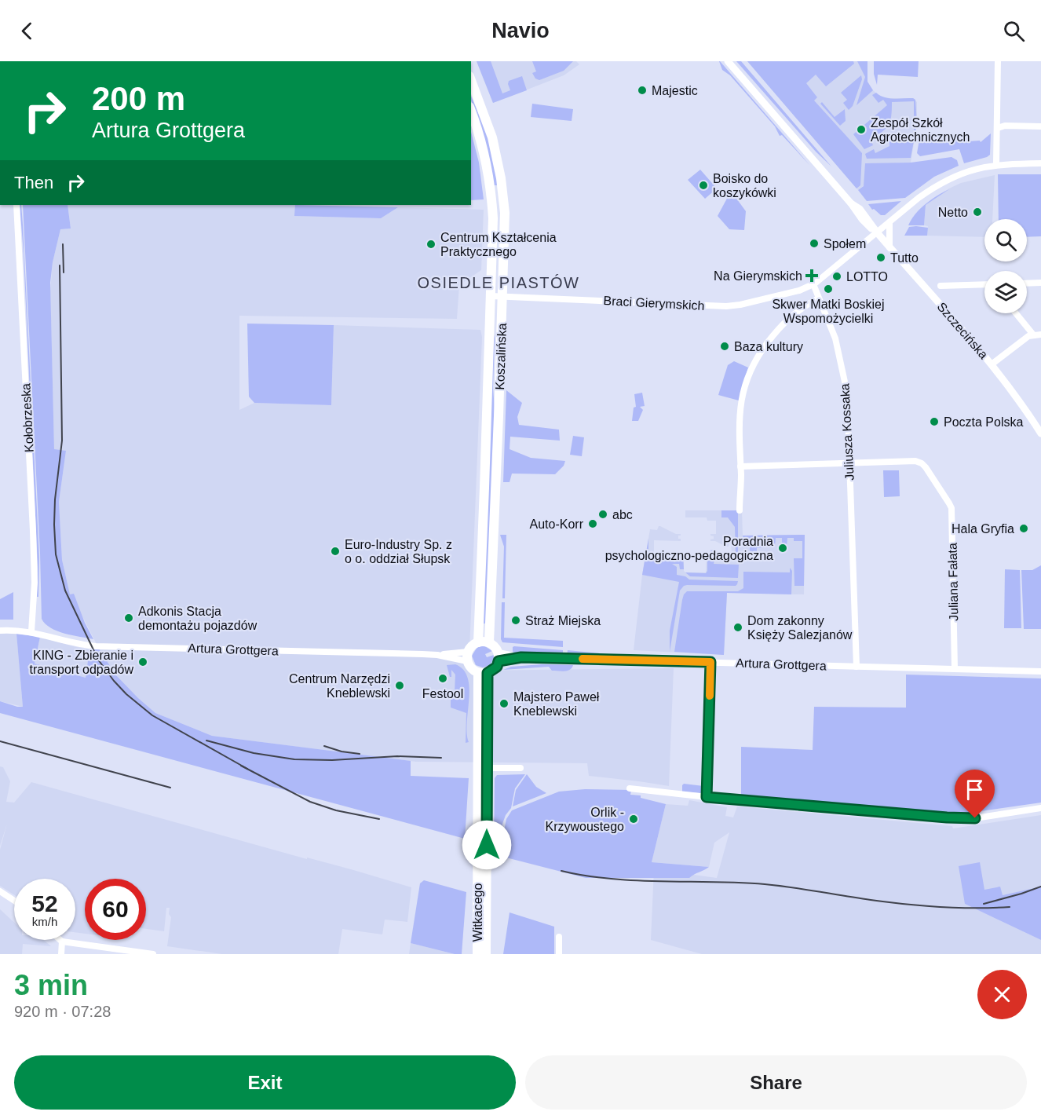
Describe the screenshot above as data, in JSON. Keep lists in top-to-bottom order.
{
  "streets": {
    "main road": ["Koszalińska", "Witkacego"],
    "street": [
      "Braci Gierymskich",
      "Szczecińska",
      "Kołobrzeska",
      "Juliusza Kossaka",
      "Juliana Fałata",
      "Artura Grottgera"
    ]
  },
  "crossings": [
    ["Braci Gierymskich", "Koszalińska"],
    ["Braci Gierymskich", "Juliusza Kossaka"],
    ["Koszalińska", "Artura Grottgera"],
    ["Koszalińska", "Witkacego"],
    ["Kołobrzeska", "Artura Grottgera"],
    ["Juliusza Kossaka", "Juliana Fałata"],
    ["Juliusza Kossaka", "Artura Grottgera"],
    ["Juliana Fałata", "Artura Grottgera"],
    ["Artura Grottgera", "Witkacego"]
  ],
  "districts": ["OSIEDLE PIASTÓW"],
  "places": {
    "other": [
      "Majestic",
      "Zespół Szkół Agrotechnicznych",
      "Boisko do koszykówki",
      "Netto",
      "Społem",
      "Centrum Kształcenia Praktycznego",
      "Tutto",
      "LOTTO",
      "Skwer Matki Boskiej Wspomożycielki",
      "Baza kultury",
      "Poczta Polska",
      "abc",
      "Auto-Korr",
      "Hala Gryfia",
      "Poradnia psychologiczno-pedagogiczna",
      "Euro-Industry Sp. z o o. oddział Słupsk",
      "Adkonis Stacja demontażu pojazdów",
      "Straż Miejska",
      "Dom zakonny Księży Salezjanów",
      "KING - Zbieranie i transport odpadów",
      "Festool",
      "Centrum Narzędzi Kneblewski",
      "Majstero Paweł Kneblewski",
      "Orlik - Krzywoustego"
    ],
    "health": ["Na Gierymskich"]
  },
  "page": {
    "header": "Navio",
    "turn": ["200 m", "Artura Grottgera"],
    "then": "Then",
    "speed": "52 km/h",
    "limit": "60",
    "heading": ["3 min", "920 m · 07:28"],
    "buttons": ["Exit", "Share"]
  }
}
